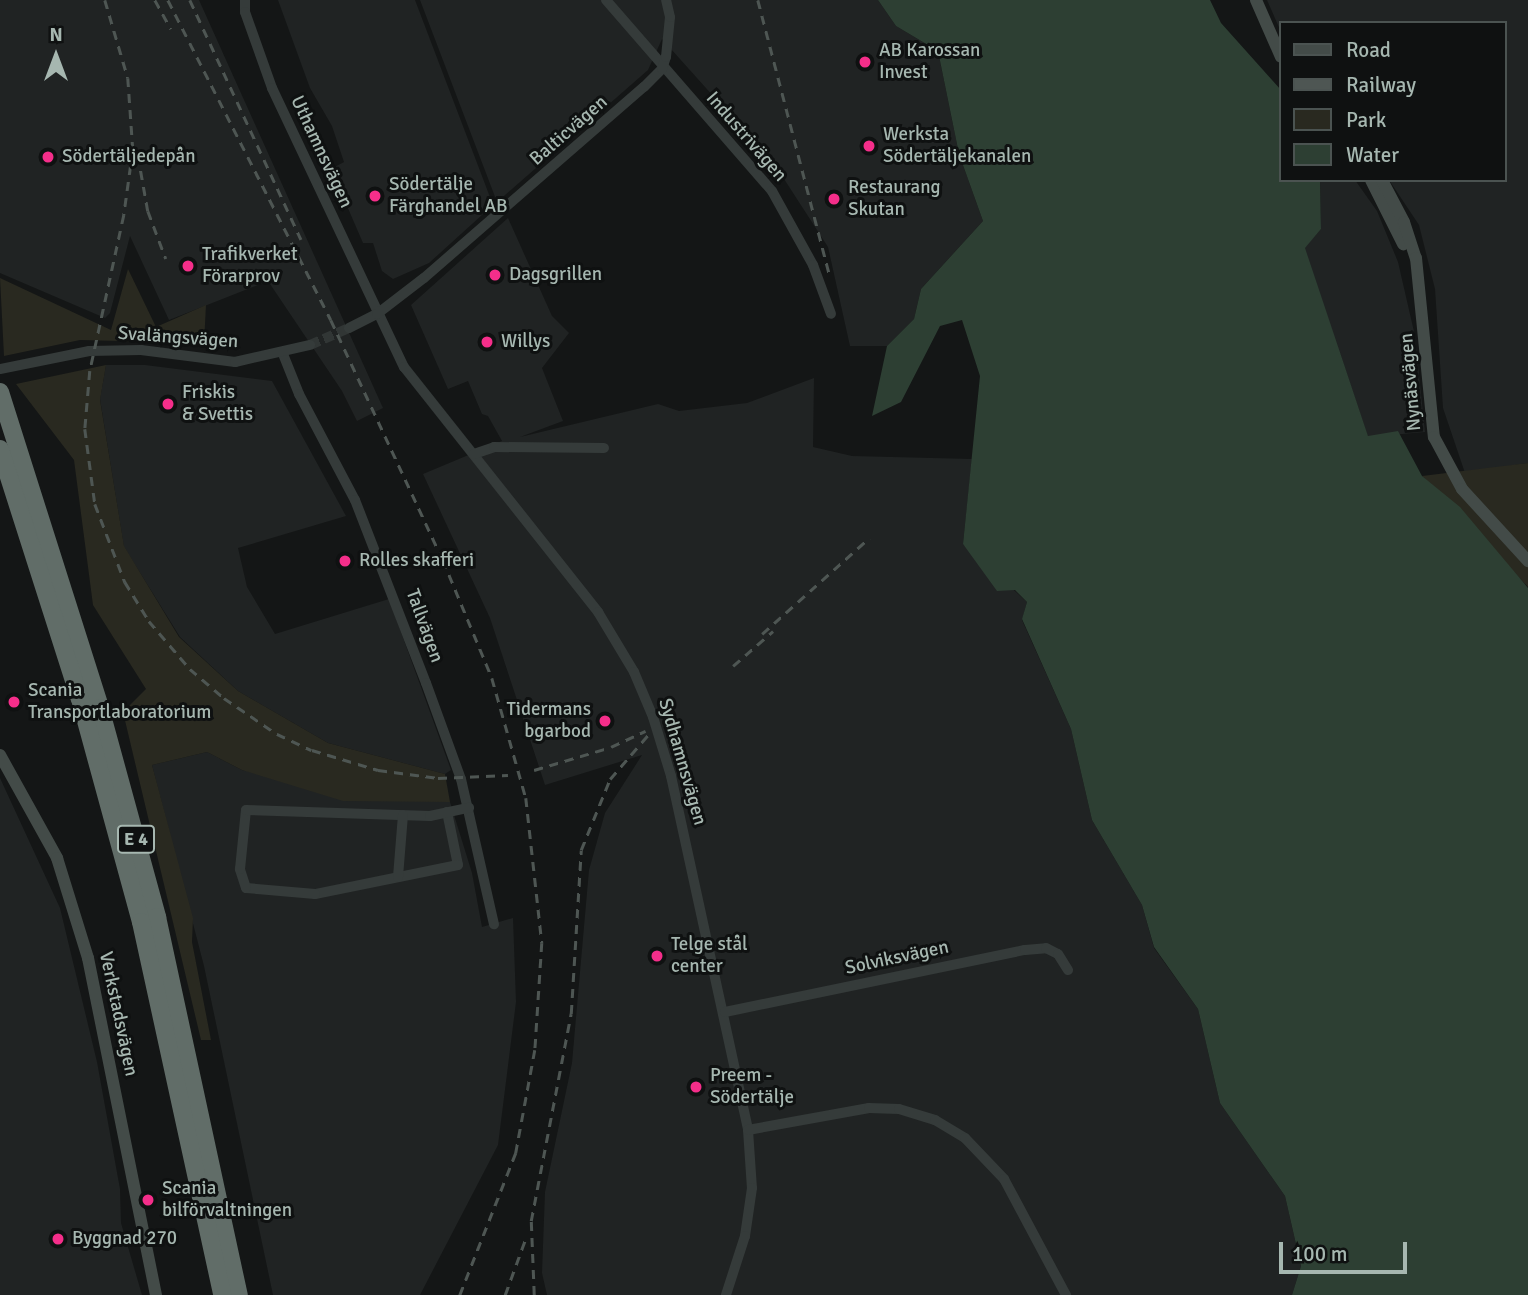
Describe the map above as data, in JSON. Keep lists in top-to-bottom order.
{
  "streets": {
    "highway": ["E 4"],
    "street": [
      "Balticvägen",
      "Industrivägen",
      "Uthamnsvägen",
      "Svalängsvägen",
      "Nynäsvägen",
      "Tallvägen",
      "Sydhamnsvägen",
      "Solviksvägen",
      "Verkstadsvägen"
    ]
  },
  "crossings": [
    ["Balticvägen", "Industrivägen"],
    ["Balticvägen", "Uthamnsvägen"],
    ["Balticvägen", "Sydhamnsvägen"],
    ["Uthamnsvägen", "Sydhamnsvägen"],
    ["Svalängsvägen", "Tallvägen"],
    ["Sydhamnsvägen", "Solviksvägen"]
  ],
  "places": [
    "AB Karossan Invest",
    "Werksta Södertäljekanalen",
    "Södertäljedepån",
    "Södertälje Färghandel AB",
    "Restaurang Skutan",
    "Trafikverket Förarprov",
    "Dagsgrillen",
    "Willys",
    "Friskis & Svettis",
    "Rolles skafferi",
    "Scania Transportlaboratorium",
    "Tidermans bgarbod",
    "Telge stål center",
    "Preem - Södertälje",
    "Scania bilförvaltningen",
    "Byggnad 270"
  ],
  "legend": [
    "Road",
    "Railway",
    "Park",
    "Water"
  ],
  "scale_bar": "100 m",
  "north": "top"
}
